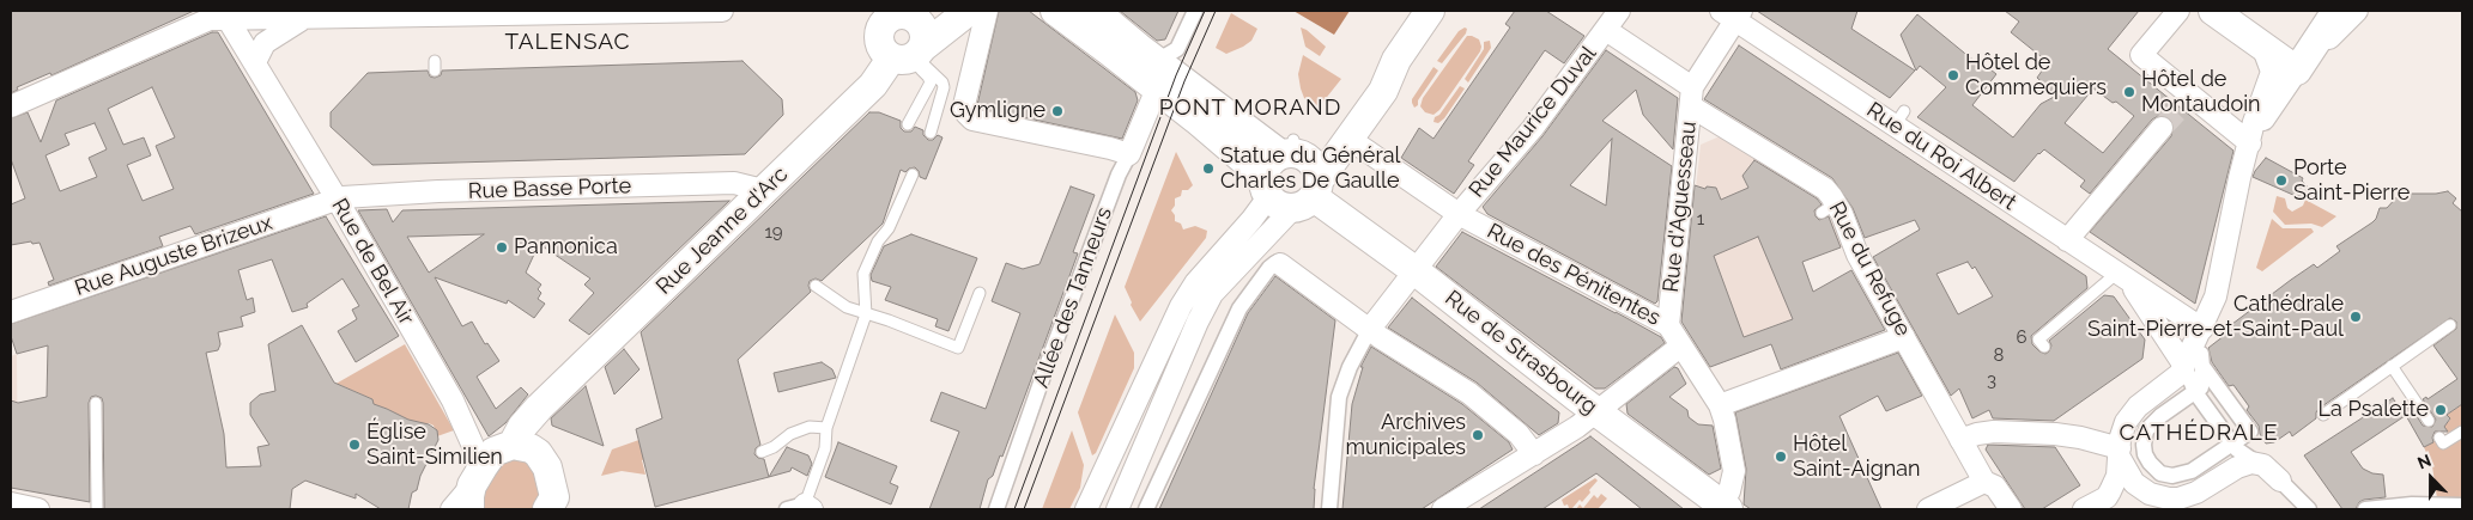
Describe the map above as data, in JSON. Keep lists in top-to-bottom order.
{
  "streets": {
    "main road": ["Rue Jeanne d'Arc", "Rue de Strasbourg"],
    "street": [
      "Rue Maurice Duval",
      "Rue du Roi Albert",
      "Rue Basse Porte",
      "Rue d'Aguesseau",
      "Rue Auguste Brizeux",
      "Rue de Bel Air",
      "Rue du Refuge",
      "Rue des Pénitentes",
      "Allée des Tanneurs"
    ]
  },
  "crossings": [
    ["Rue Maurice Duval", "Rue du Refuge"],
    ["Rue Maurice Duval", "Rue des Pénitentes"],
    ["Rue Maurice Duval", "Rue de Strasbourg"],
    ["Rue Basse Porte", "Rue Jeanne d'Arc"],
    ["Rue Basse Porte", "Rue Auguste Brizeux"],
    ["Rue Basse Porte", "Rue de Bel Air"],
    ["Rue d'Aguesseau", "Rue du Refuge"],
    ["Rue d'Aguesseau", "Rue des Pénitentes"],
    ["Rue Auguste Brizeux", "Rue de Bel Air"],
    ["Rue des Pénitentes", "Rue de Strasbourg"],
    ["Allée des Tanneurs", "Rue de Strasbourg"]
  ],
  "districts": ["TALENSAC", "PONT MORAND", "CATHÉDRALE"],
  "places": [
    "Hôtel de Commequiers",
    "Hôtel de Montaudoin",
    "Gymligne",
    "Statue du Général Charles De Gaulle",
    "Porte Saint-Pierre",
    "Pannonica",
    "Cathédrale Saint-Pierre-et-Saint-Paul",
    "La Psalette",
    "Archives municipales",
    "Église Saint-Similien",
    "Hôtel Saint-Aignan"
  ],
  "house_numbers": [
    "1",
    "19",
    "6",
    "8",
    "3"
  ],
  "north": "top"
}
